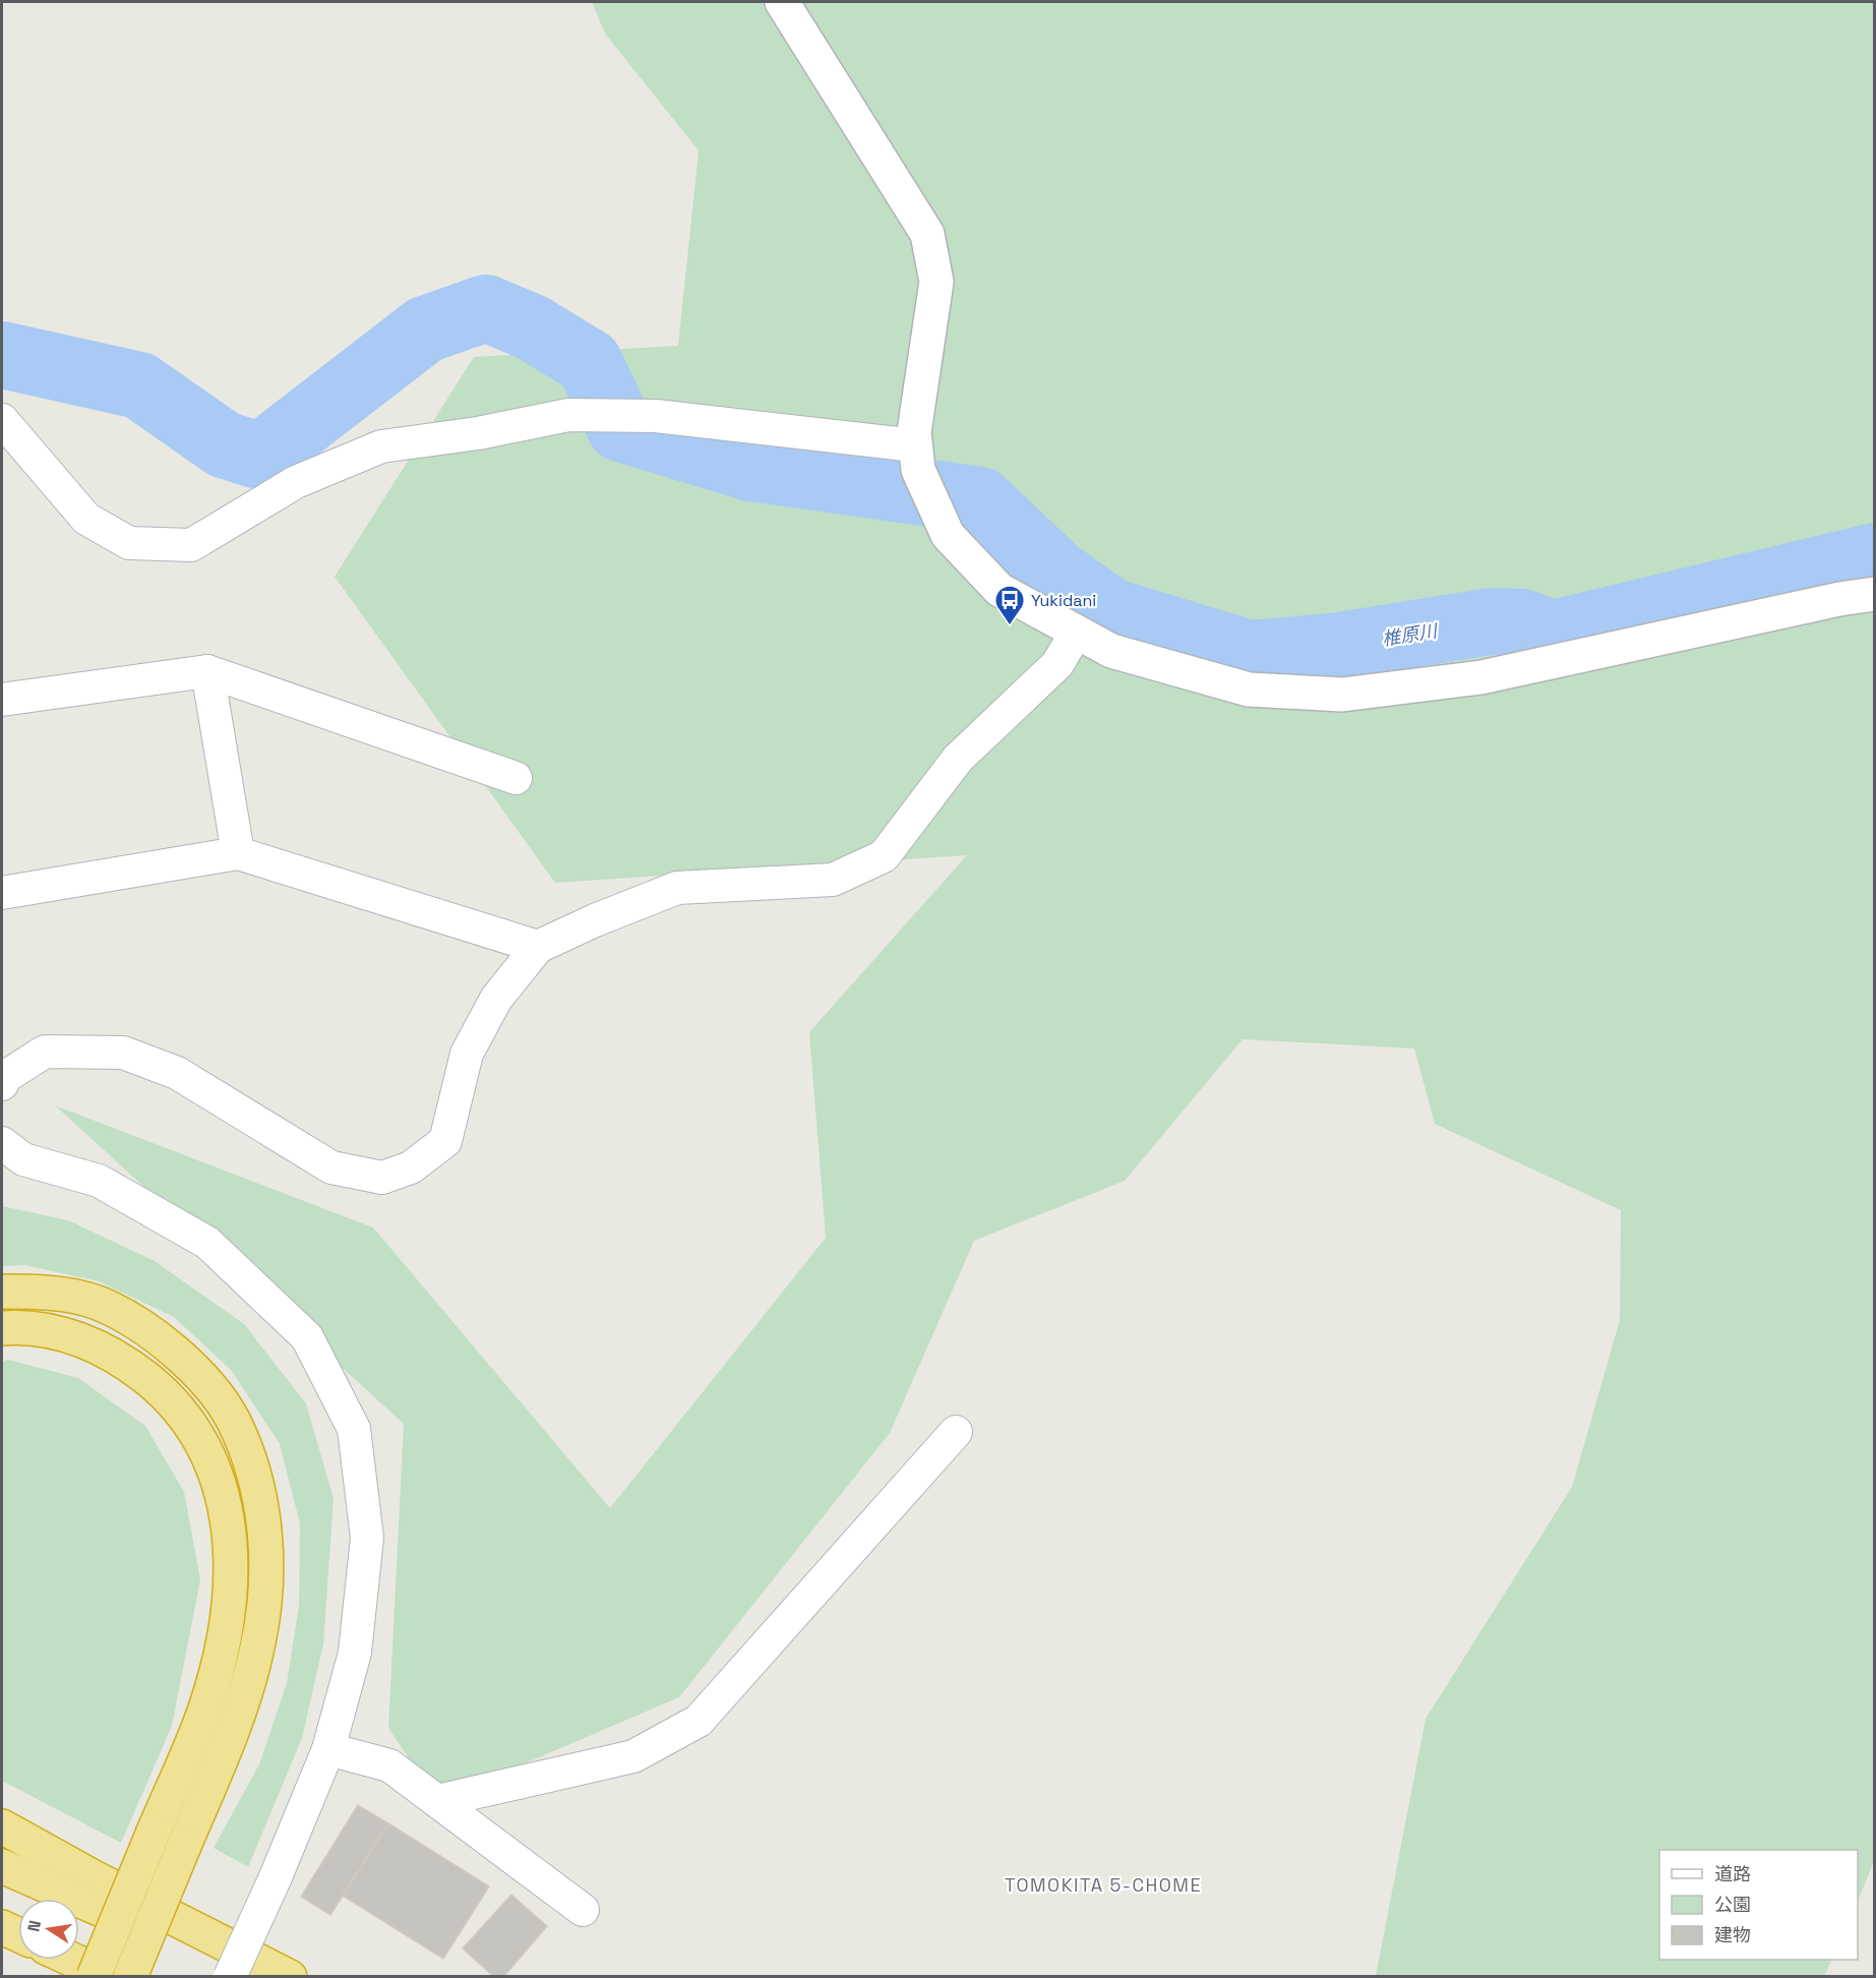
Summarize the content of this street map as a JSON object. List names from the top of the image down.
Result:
{
  "districts": ["TOMOKITA 5-CHOME"],
  "water": ["椎原川"],
  "places": {
    "bus stop": ["Yukidani"]
  },
  "legend": ["道路", "公園", "建物"],
  "north": "left"
}
